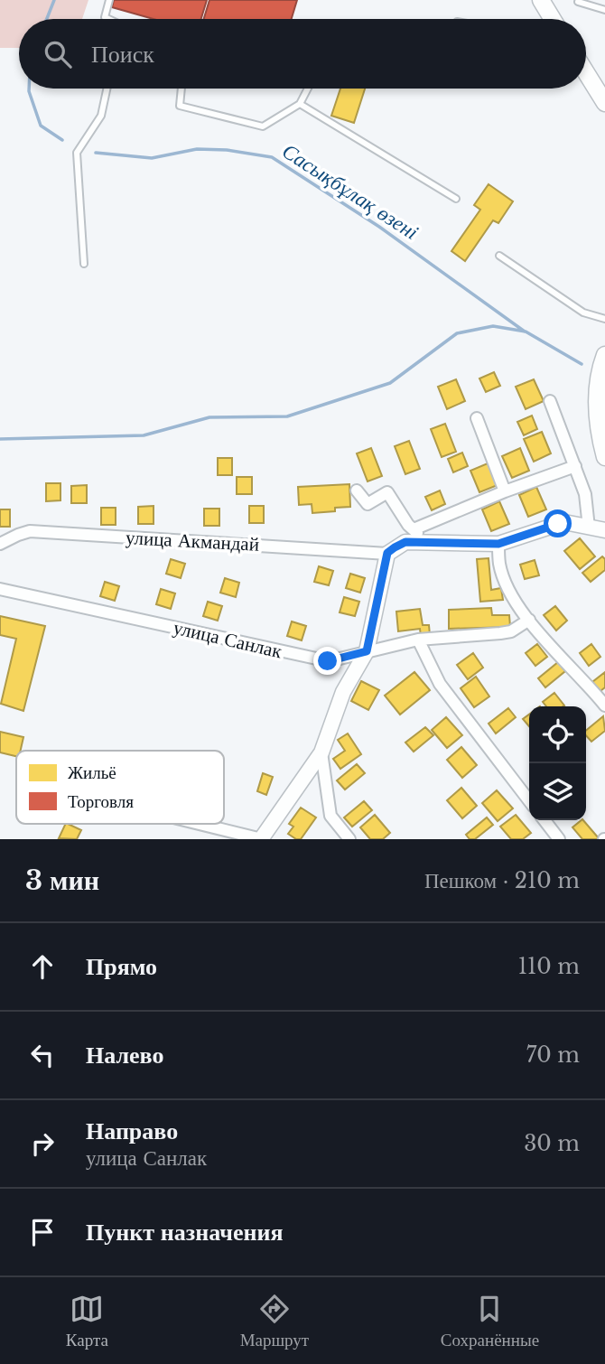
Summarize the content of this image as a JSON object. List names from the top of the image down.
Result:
{
  "streets": {
    "street": ["улица Акмандай", "улица Санлак"]
  },
  "water": ["Сасықбұлақ өзені"],
  "legend": ["Жильё", "Торговля"],
  "page": {
    "search": "Поиск",
    "heading": ["3 мин", "Пешком · 210 m"],
    "list": [
      ["Прямо", "110 m"],
      ["Налево", "70 m"],
      ["Направо", "улица Санлак", "30 m"],
      "Пункт назначения"
    ],
    "nav": ["Карта", "Маршрут", "Сохранённые"]
  }
}
